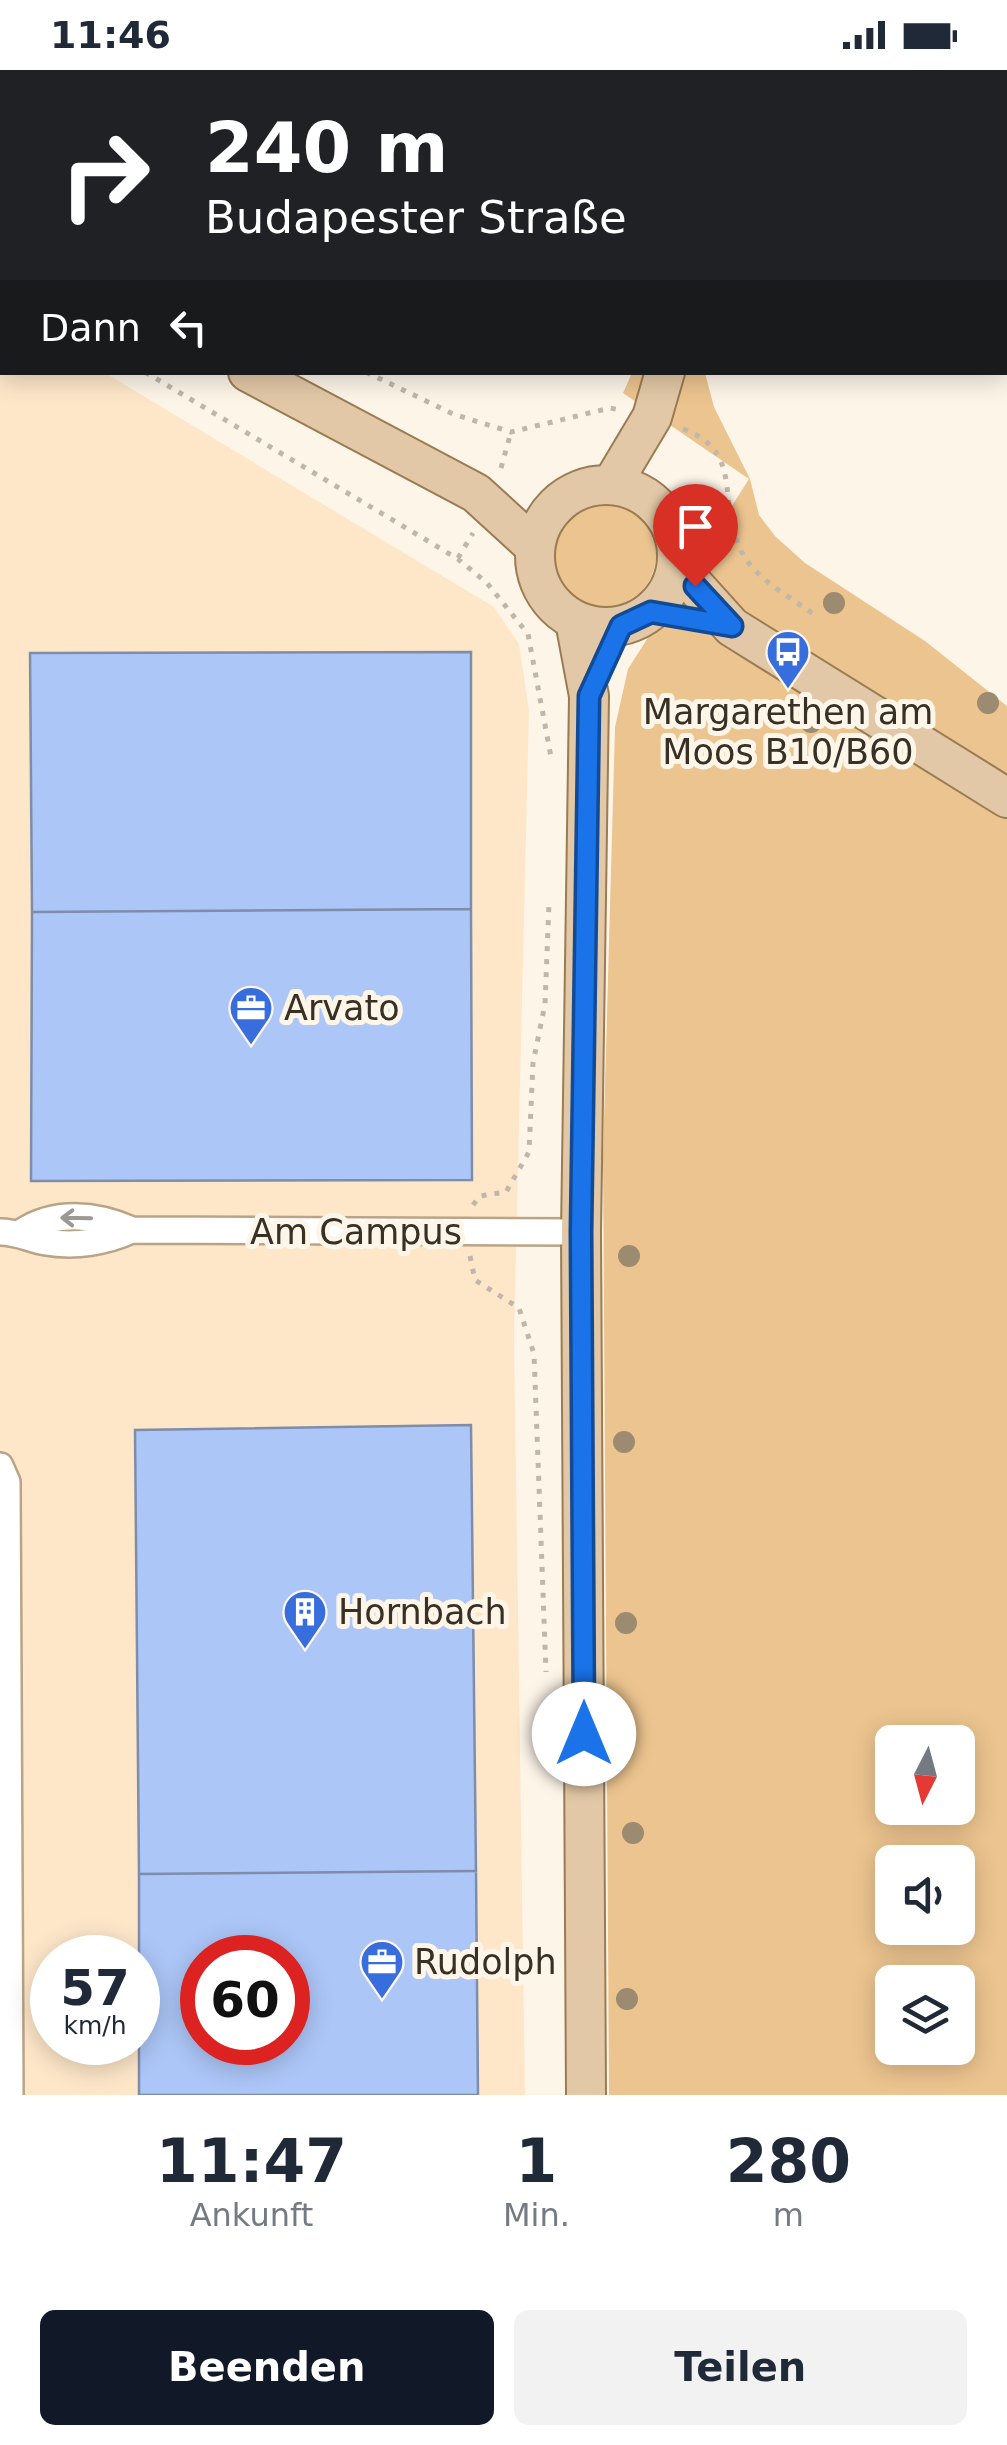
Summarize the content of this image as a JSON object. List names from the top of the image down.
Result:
{
  "streets": {
    "street": ["Am Campus"]
  },
  "places": {
    "bus stop": ["Margarethen am Moos B10/B60"],
    "office": ["Arvato", "Rudolph"],
    "building": ["Hornbach"]
  },
  "north": "bottom",
  "page": {
    "status": "11:46",
    "turn": ["240 m", "Budapester Straße"],
    "then": "Dann",
    "speed": "57 km/h",
    "limit": "60",
    "eta": [
      "11:47",
      "Ankunft",
      "1",
      "Min.",
      "280",
      "m"
    ],
    "buttons": ["Beenden", "Teilen"]
  }
}
